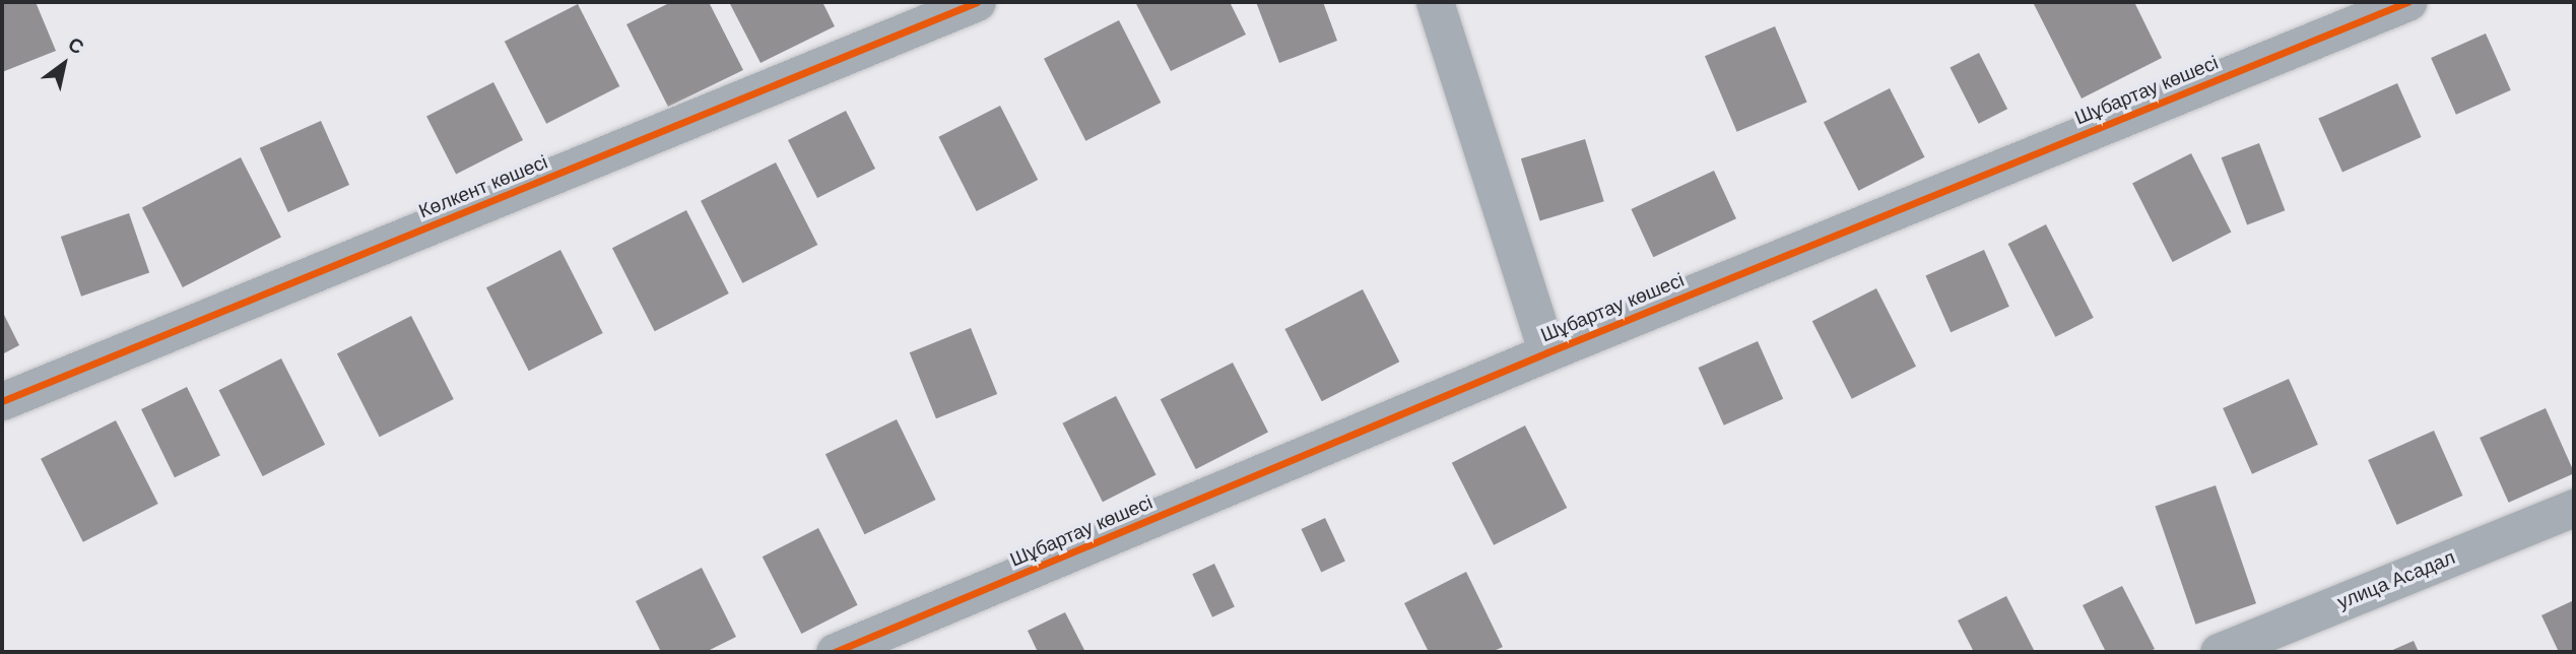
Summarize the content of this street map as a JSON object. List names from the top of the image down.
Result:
{
  "streets": {
    "street": ["Шұбартау көшесі", "Көлкент көшесі", "улица Асадал"]
  },
  "north": "top right"
}
